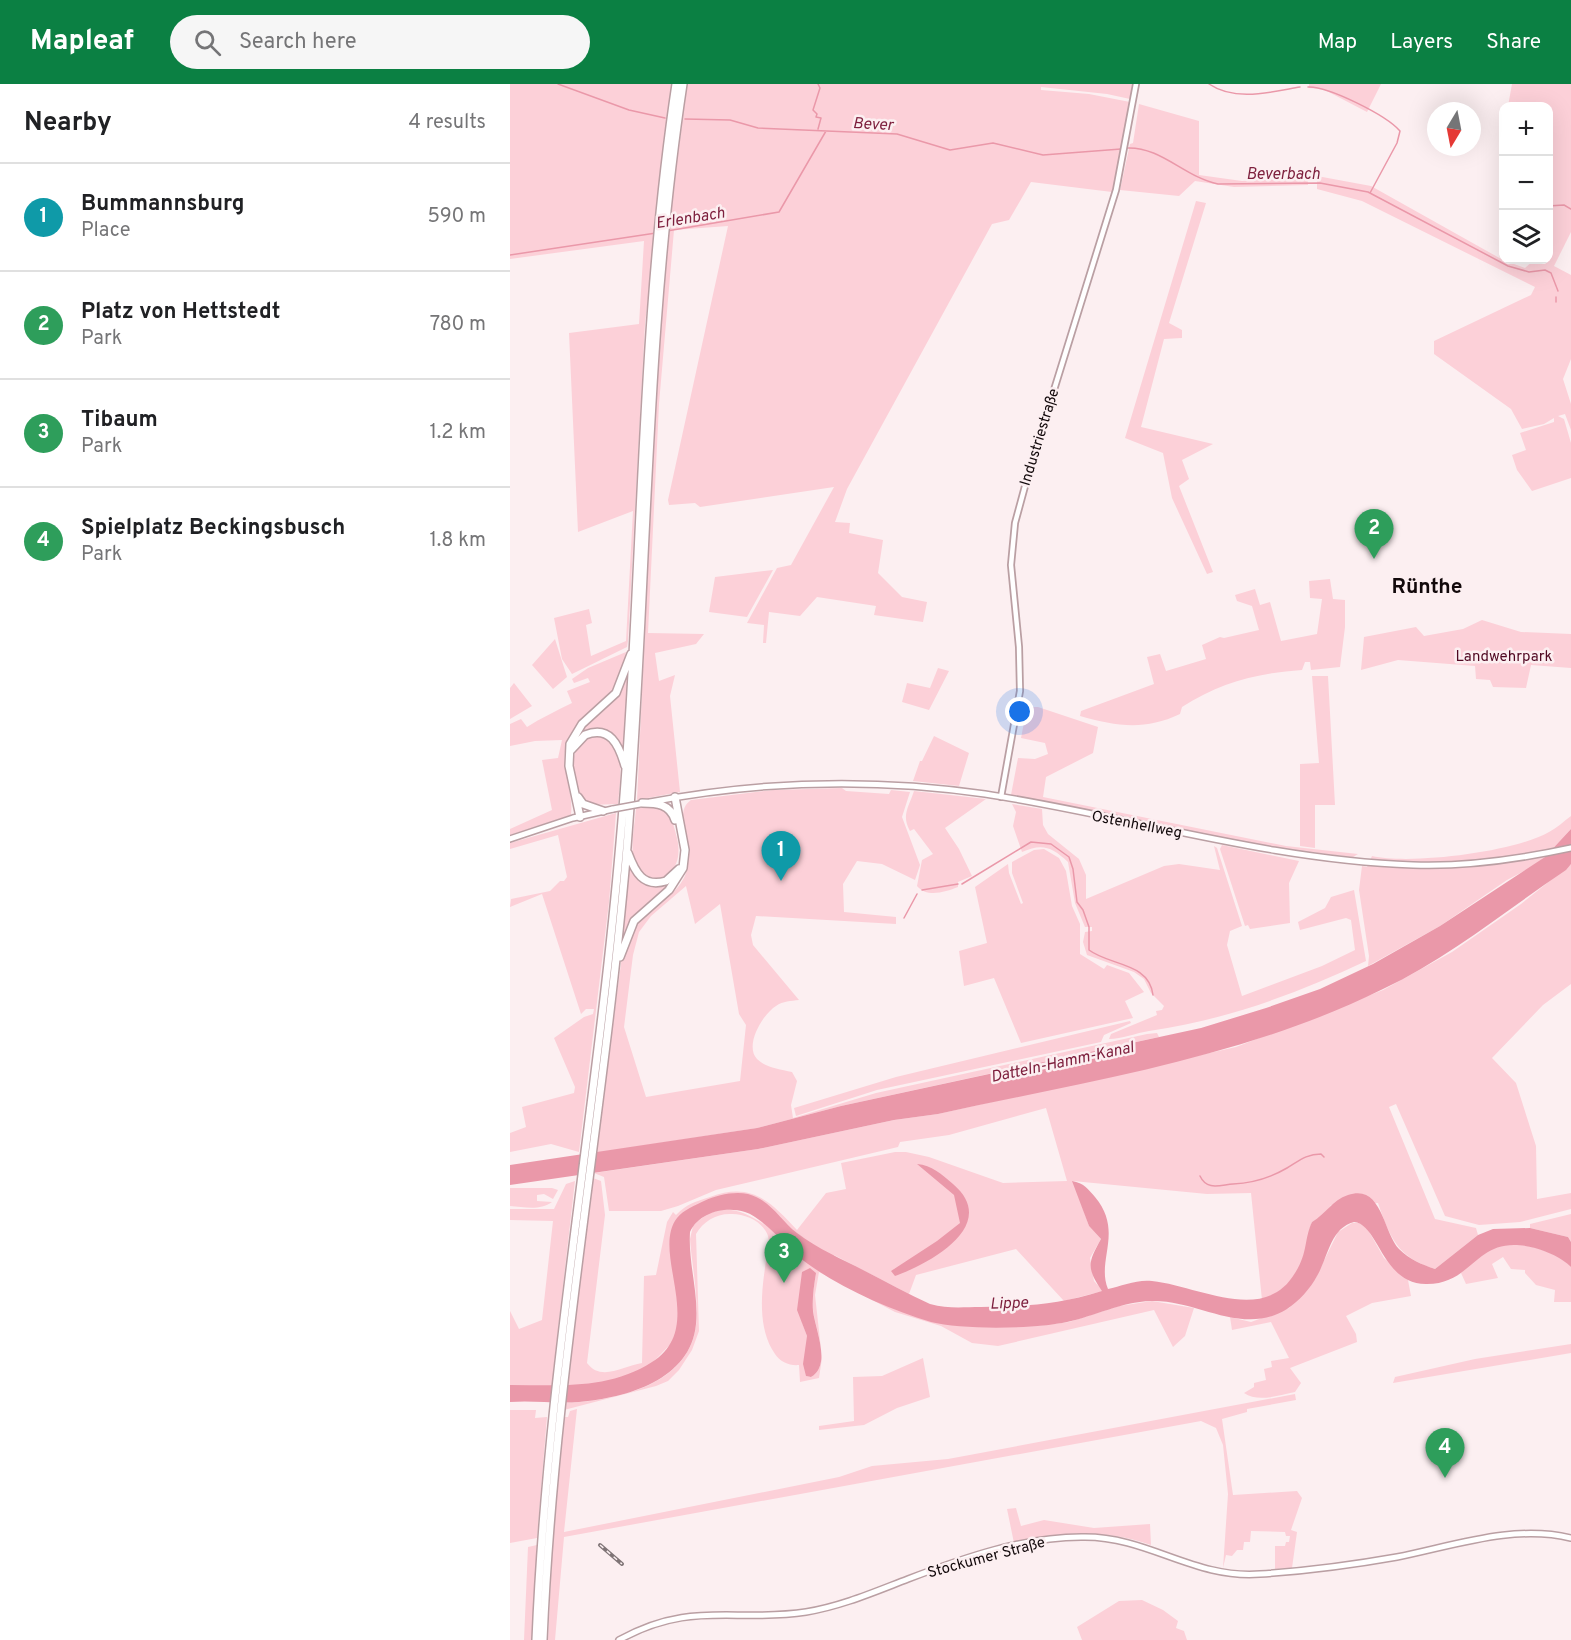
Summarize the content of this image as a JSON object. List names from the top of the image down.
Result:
{
  "streets": {
    "main road": ["Ostenhellweg", "Stockumer Straße"],
    "street": ["Industriestraße"]
  },
  "crossings": [
    ["Industriestraße", "Ostenhellweg"]
  ],
  "districts": ["Rünthe"],
  "water": [
    "Bever",
    "Beverbach",
    "Erlenbach",
    "Datteln-Hamm-Kanal",
    "Lippe"
  ],
  "parks": ["Landwehrpark"],
  "north": "bottom",
  "page": {
    "header": "Mapleaf",
    "search": "Search here",
    "nav": ["Map", "Layers", "Share"],
    "heading": ["Nearby", "4 results"],
    "map_buttons": ["+", "−"],
    "list": [
      {
        "mark": "1",
        "name": "Bummannsburg",
        "note": "Place",
        "value": "590 m"
      },
      {
        "mark": "2",
        "name": "Platz von Hettstedt",
        "note": "Park",
        "value": "780 m"
      },
      {
        "mark": "3",
        "name": "Tibaum",
        "note": "Park",
        "value": "1.2 km"
      },
      {
        "mark": "4",
        "name": "Spielplatz Beckingsbusch",
        "note": "Park",
        "value": "1.8 km"
      }
    ],
    "pins": [
      "2",
      "1",
      "3",
      "4"
    ]
  }
}
